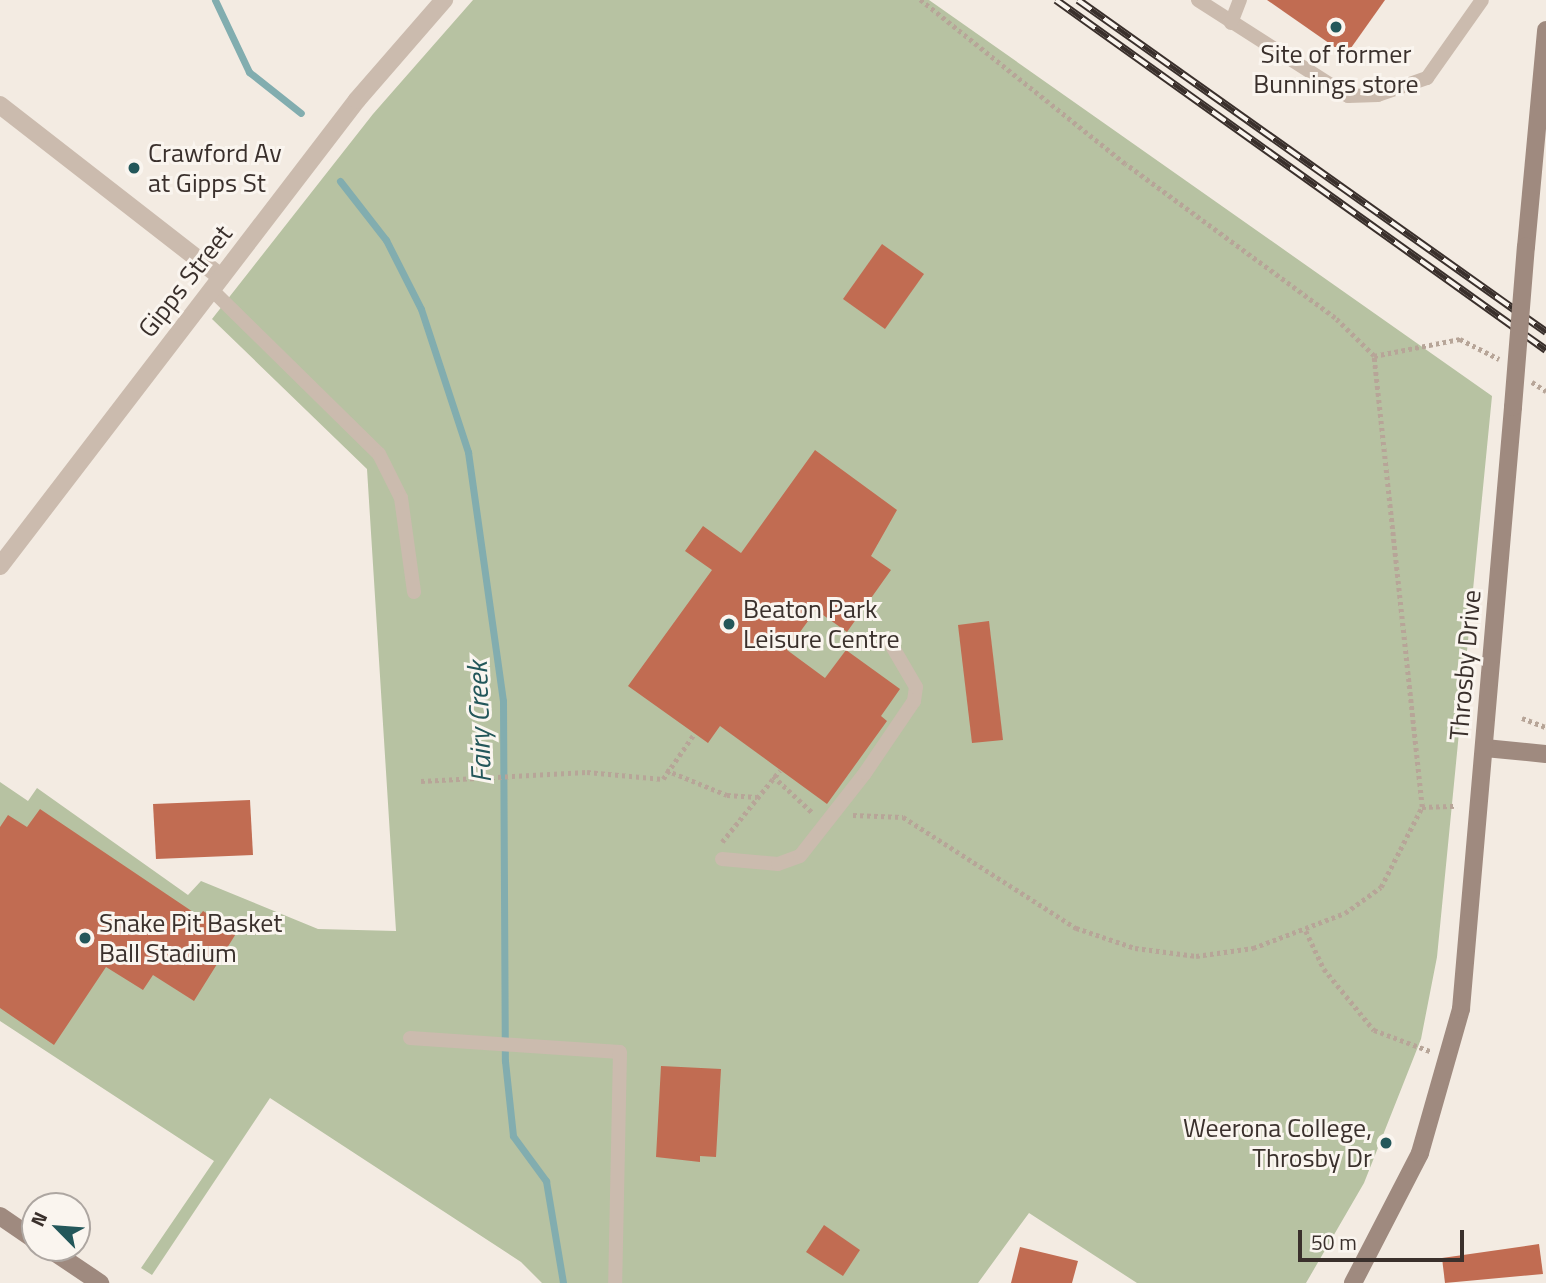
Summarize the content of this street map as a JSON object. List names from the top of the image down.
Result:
{
  "streets": {
    "main road": ["Throsby Drive"],
    "street": ["Gipps Street"]
  },
  "water": ["Fairy Creek"],
  "places": [
    "Site of former Bunnings store",
    "Crawford Av at Gipps St",
    "Beaton Park Leisure Centre",
    "Snake Pit Basket Ball Stadium",
    "Weerona College, Throsby Dr"
  ],
  "scale_bar": "50 m",
  "north": "top left"
}
